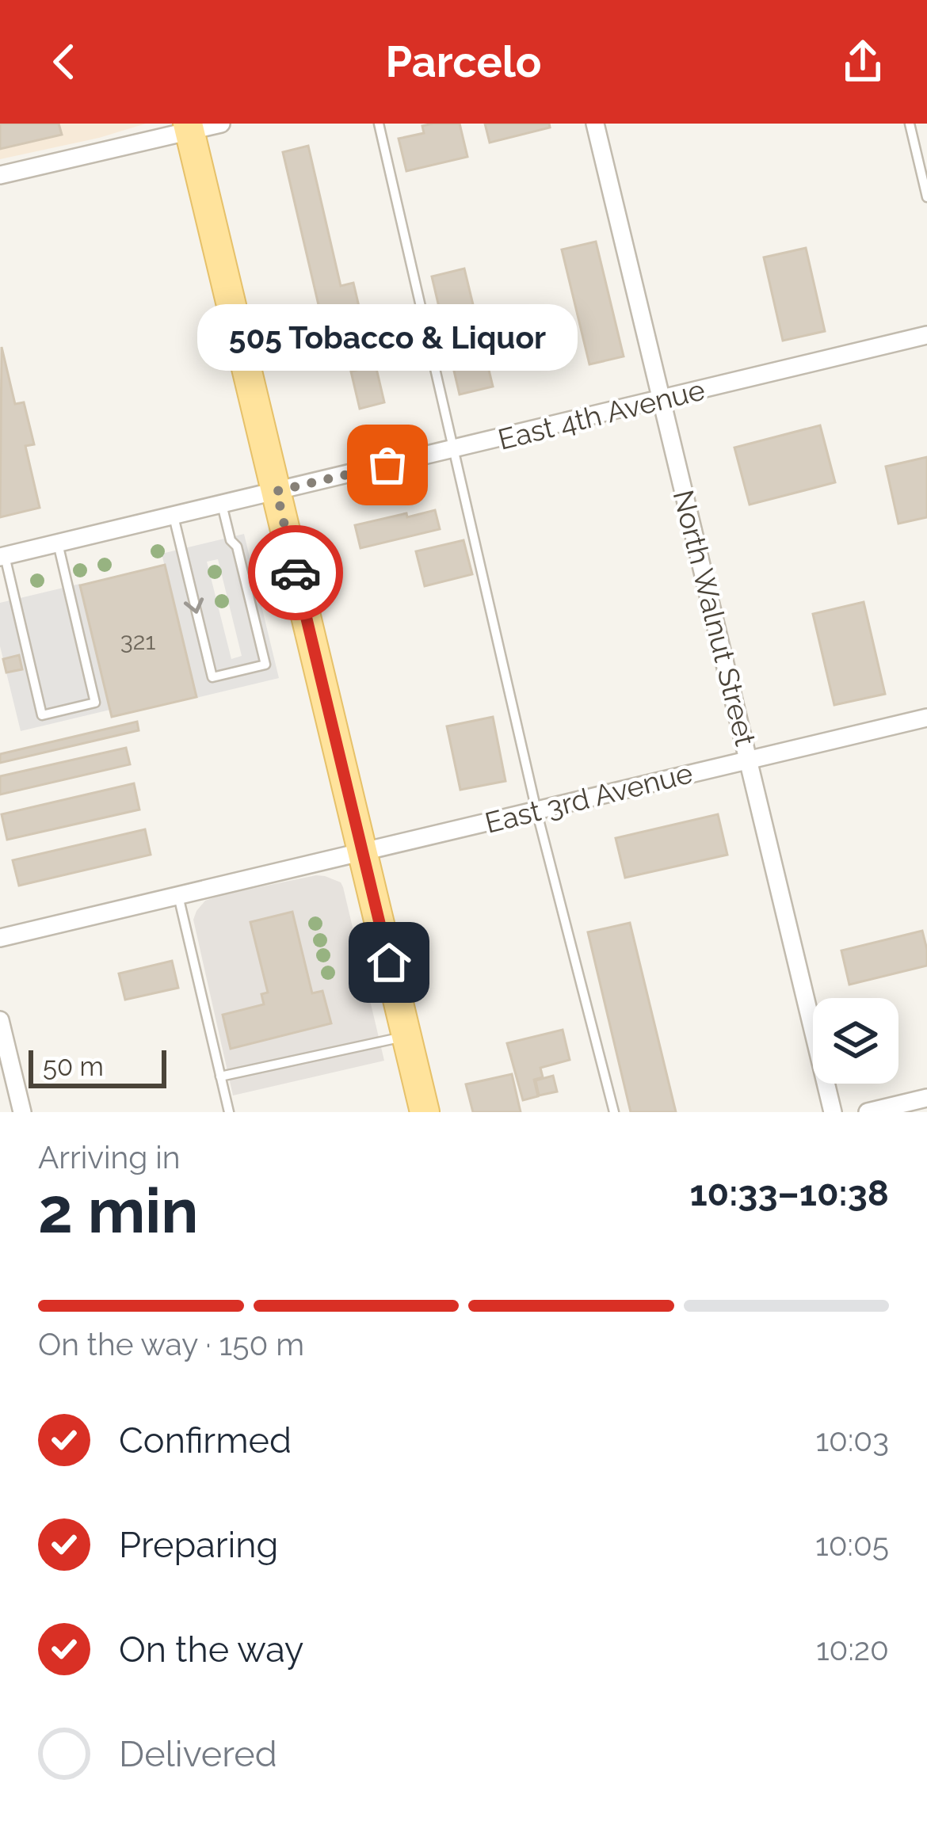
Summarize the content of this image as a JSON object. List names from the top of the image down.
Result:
{
  "streets": {
    "street": ["East 4th Avenue", "North Walnut Street", "East 3rd Avenue"]
  },
  "crossings": [
    ["East 4th Avenue", "North Walnut Street"],
    ["North Walnut Street", "East 3rd Avenue"]
  ],
  "places": ["505 Tobacco & Liquor"],
  "house_numbers": ["321"],
  "scale_bar": "50 m",
  "page": {
    "header": "Parcelo",
    "bubble": "505 Tobacco & Liquor",
    "scale": "50 m",
    "heading": ["2 min", "Arriving in", "10:33–10:38"],
    "bar": "On the way · 150 m",
    "list": [
      ["Confirmed", "10:03"],
      ["Preparing", "10:05"],
      ["On the way", "10:20"],
      "Delivered"
    ]
  }
}
